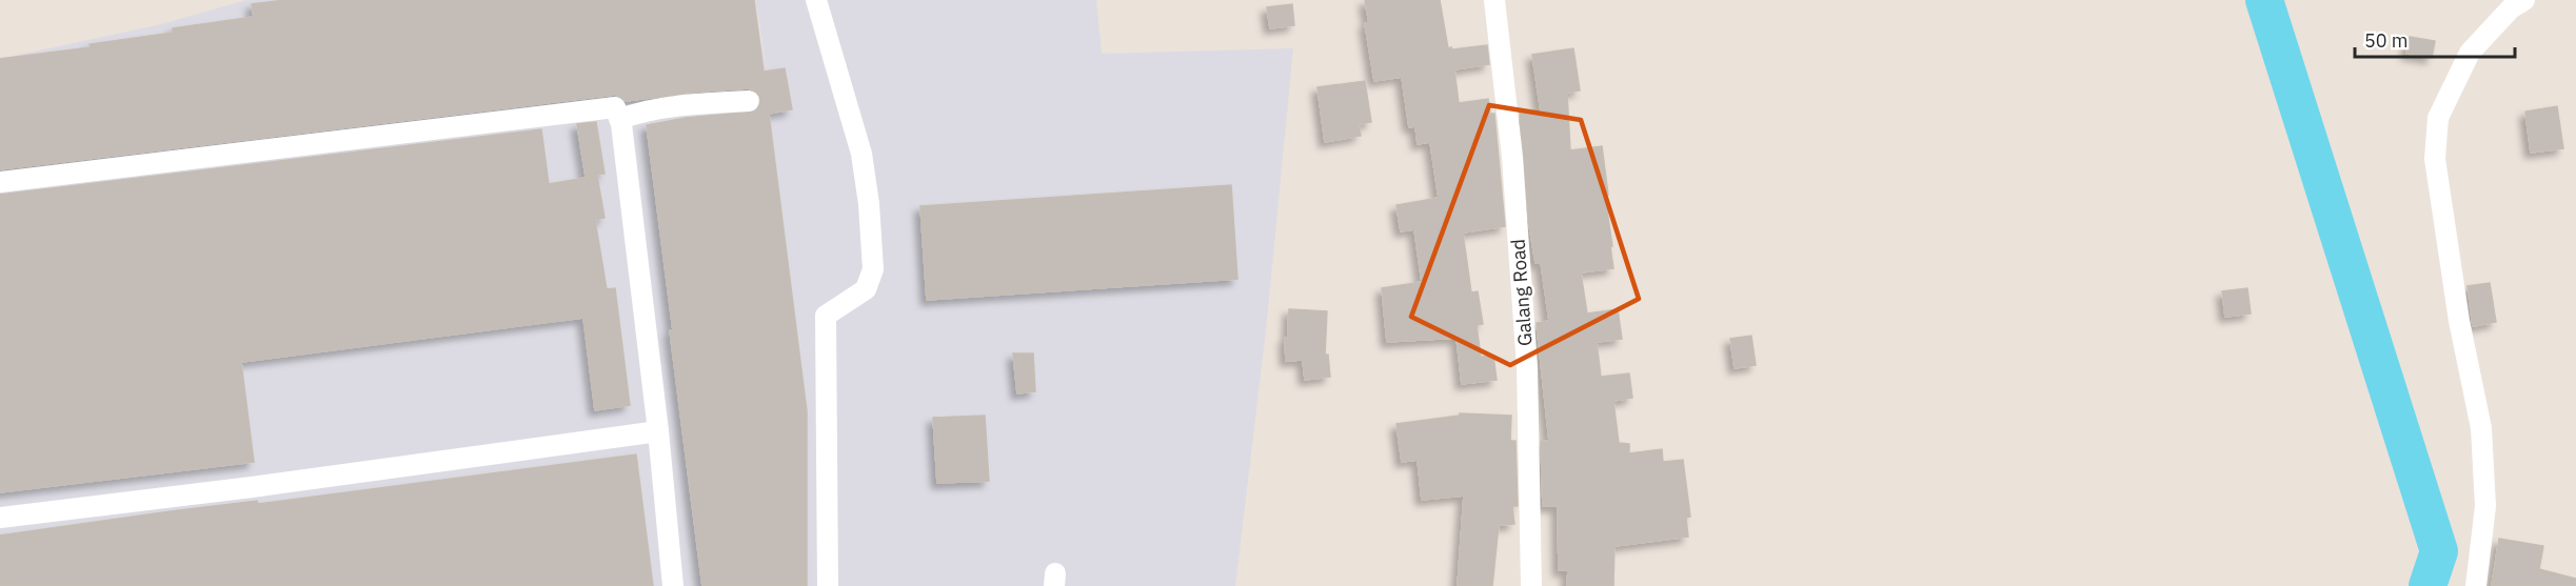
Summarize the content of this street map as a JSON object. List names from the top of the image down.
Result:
{
  "streets": {
    "street": ["Galang Road"]
  },
  "scale_bar": "50 m"
}
